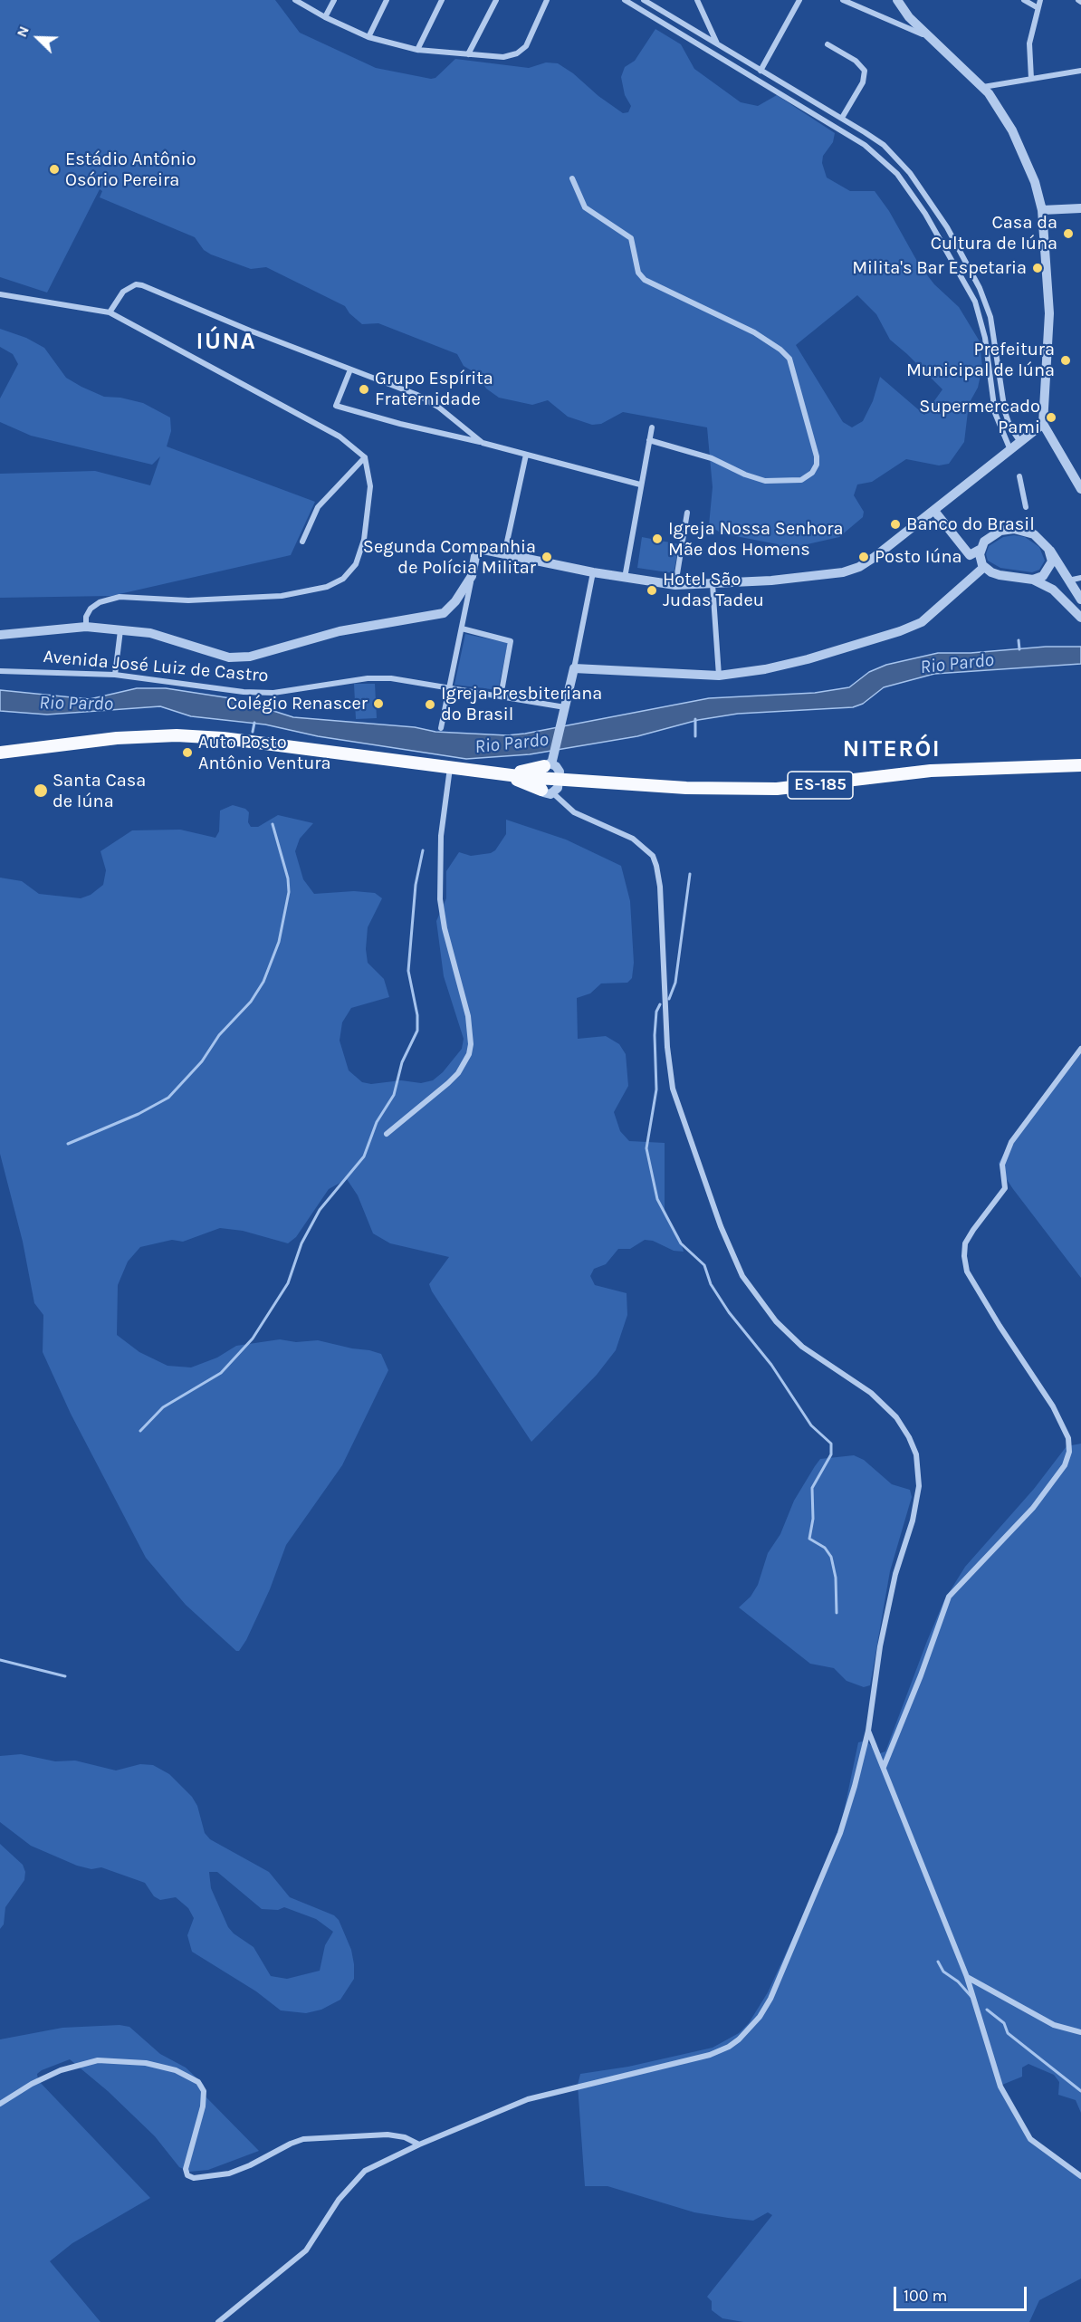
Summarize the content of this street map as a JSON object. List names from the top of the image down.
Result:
{
  "streets": {
    "main road": ["ES-185"],
    "street": ["Avenida José Luiz de Castro"]
  },
  "districts": ["IÚNA", "NITERÓI"],
  "water": ["Rio Pardo"],
  "places": [
    "Estádio Antônio Osório Pereira",
    "Casa da Cultura de Iúna",
    "Milita's Bar Espetaria",
    "Prefeitura Municipal de Iúna",
    "Grupo Espírita Fraternidade",
    "Supermercado Pami",
    "Banco do Brasil",
    "Igreja Nossa Senhora Mãe dos Homens",
    "Segunda Companhia de Polícia Militar",
    "Posto Iúna",
    "Hotel São Judas Tadeu",
    "Colégio Renascer",
    "Igreja Presbiteriana do Brasil",
    "Auto Posto Antônio Ventura",
    "Santa Casa de Iúna"
  ],
  "scale_bar": "100 m",
  "north": "top left"
}
